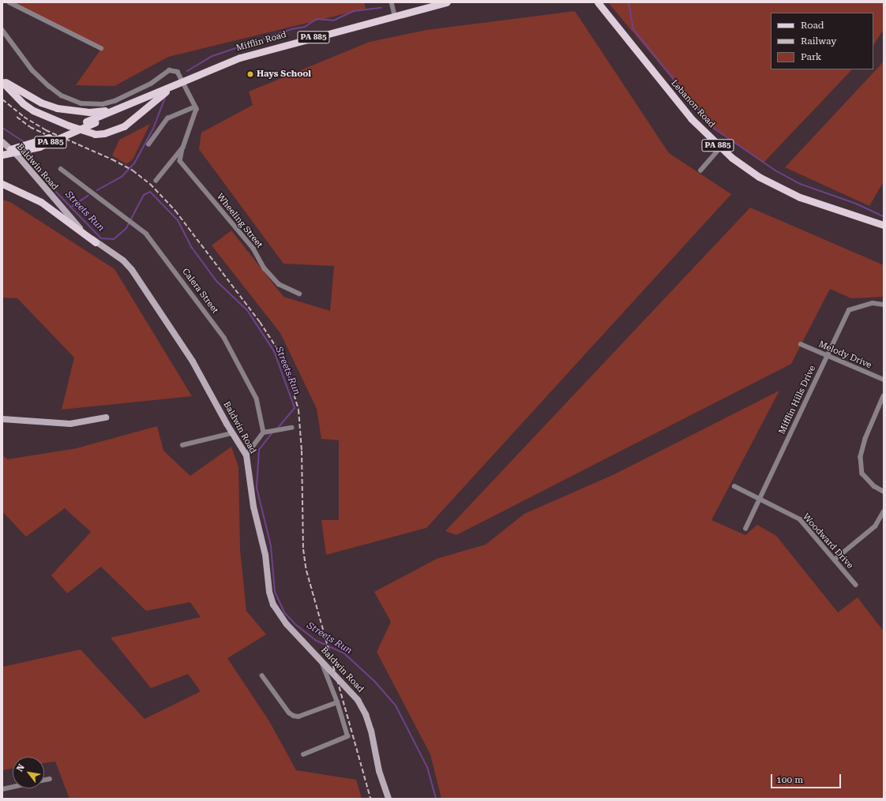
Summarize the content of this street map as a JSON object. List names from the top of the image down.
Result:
{
  "streets": {
    "main road": [
      "PA 885",
      "Mifflin Road",
      "Lebanon Road",
      "Baldwin Road"
    ],
    "street": [
      "Wheeling Street",
      "Calera Street",
      "Melody Drive",
      "Mifflin Hills Drive",
      "Woodward Drive"
    ]
  },
  "crossings": [
    ["Melody Drive", "Mifflin Hills Drive"],
    ["Mifflin Hills Drive", "Woodward Drive"]
  ],
  "water": ["Streets Run"],
  "places": ["Hays School"],
  "legend": ["Road", "Railway", "Park"],
  "scale_bar": "100 m",
  "north": "top left"
}
